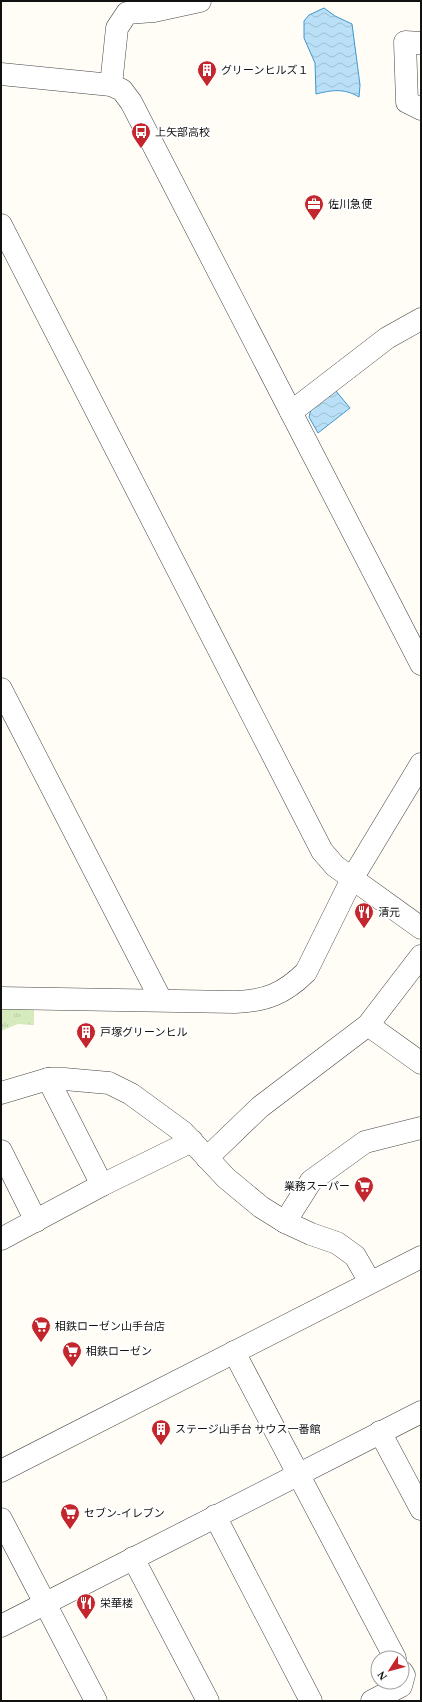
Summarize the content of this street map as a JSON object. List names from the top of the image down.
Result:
{
  "places": {
    "building": ["グリーンヒルズ１", "戸塚グリーンヒル", "ステージ山手台 サウス一番館"],
    "bus stop": ["上矢部高校"],
    "office": ["佐川急便"],
    "restaurant": ["清元", "栄華楼"],
    "supermarket": [
      "業務スーパー",
      "相鉄ローゼン山手台店",
      "相鉄ローゼン",
      "セブン-イレブン"
    ]
  },
  "north": "bottom left"
}
